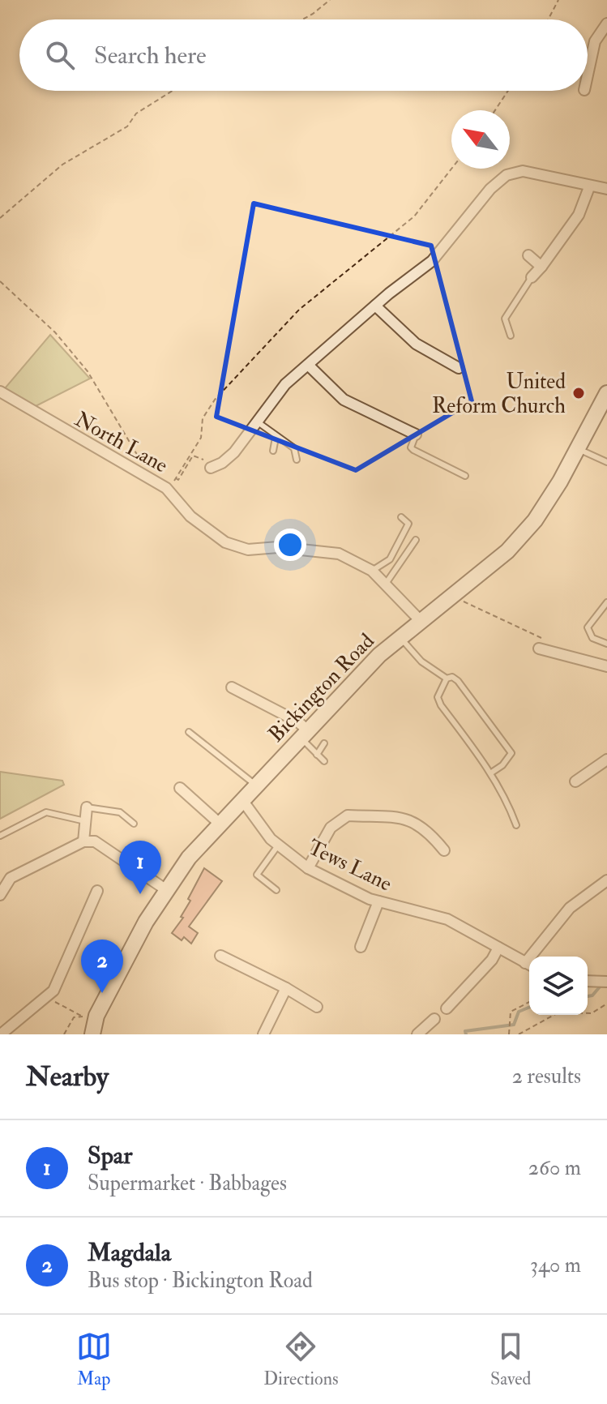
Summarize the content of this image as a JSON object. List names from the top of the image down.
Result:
{
  "streets": {
    "main road": ["Bickington Road"],
    "street": ["North Lane", "Tews Lane"]
  },
  "crossings": [
    ["North Lane", "Bickington Road"],
    ["Bickington Road", "Tews Lane"]
  ],
  "places": ["United Reform Church"],
  "north": "top left",
  "page": {
    "search": "Search here",
    "pins": ["1", "2"],
    "heading": ["Nearby", "2 results"],
    "list": [
      {
        "mark": "1",
        "name": "Spar",
        "note": "Supermarket · Babbages",
        "value": "260 m"
      },
      {
        "mark": "2",
        "name": "Magdala",
        "note": "Bus stop · Bickington Road",
        "value": "340 m"
      }
    ],
    "nav": ["Map", "Directions", "Saved"]
  }
}
